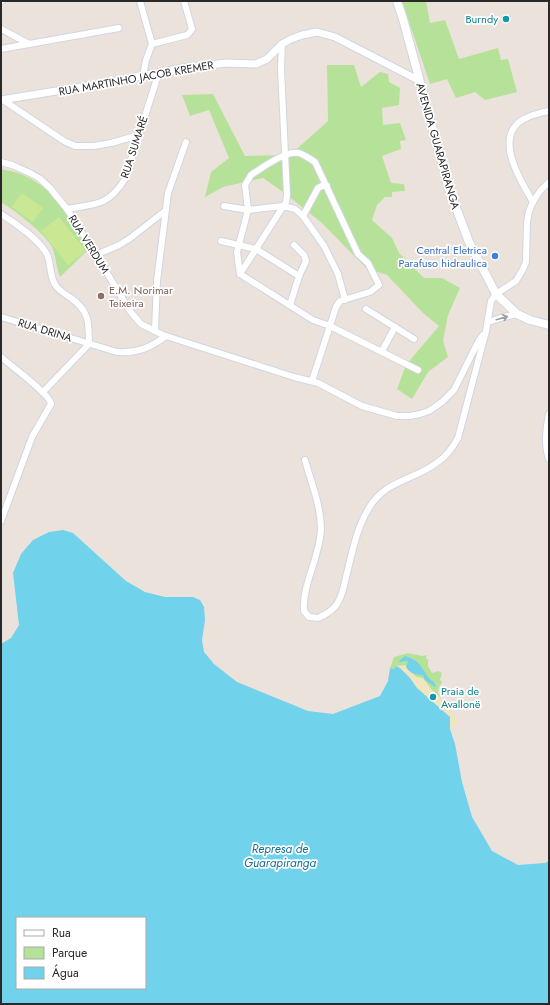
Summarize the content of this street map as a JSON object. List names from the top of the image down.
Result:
{
  "streets": {
    "main road": ["AVENIDA GUARAPIRANGA"],
    "street": [
      "RUA MARTINHO JACOB KREMER",
      "RUA SUMARÉ",
      "RUA VERDUM",
      "RUA DRINA"
    ]
  },
  "crossings": [
    ["RUA MARTINHO JACOB KREMER", "AVENIDA GUARAPIRANGA"],
    ["RUA MARTINHO JACOB KREMER", "RUA SUMARÉ"],
    ["RUA SUMARÉ", "RUA VERDUM"],
    ["RUA VERDUM", "RUA DRINA"]
  ],
  "water": ["Represa de Guarapiranga"],
  "places": [
    "Burndy",
    "Central Eletrica Parafuso hidraulica",
    "E.M. Norimar Teixeira",
    "Praia de Avallonë"
  ],
  "legend": ["Rua", "Parque", "Água"]
}
